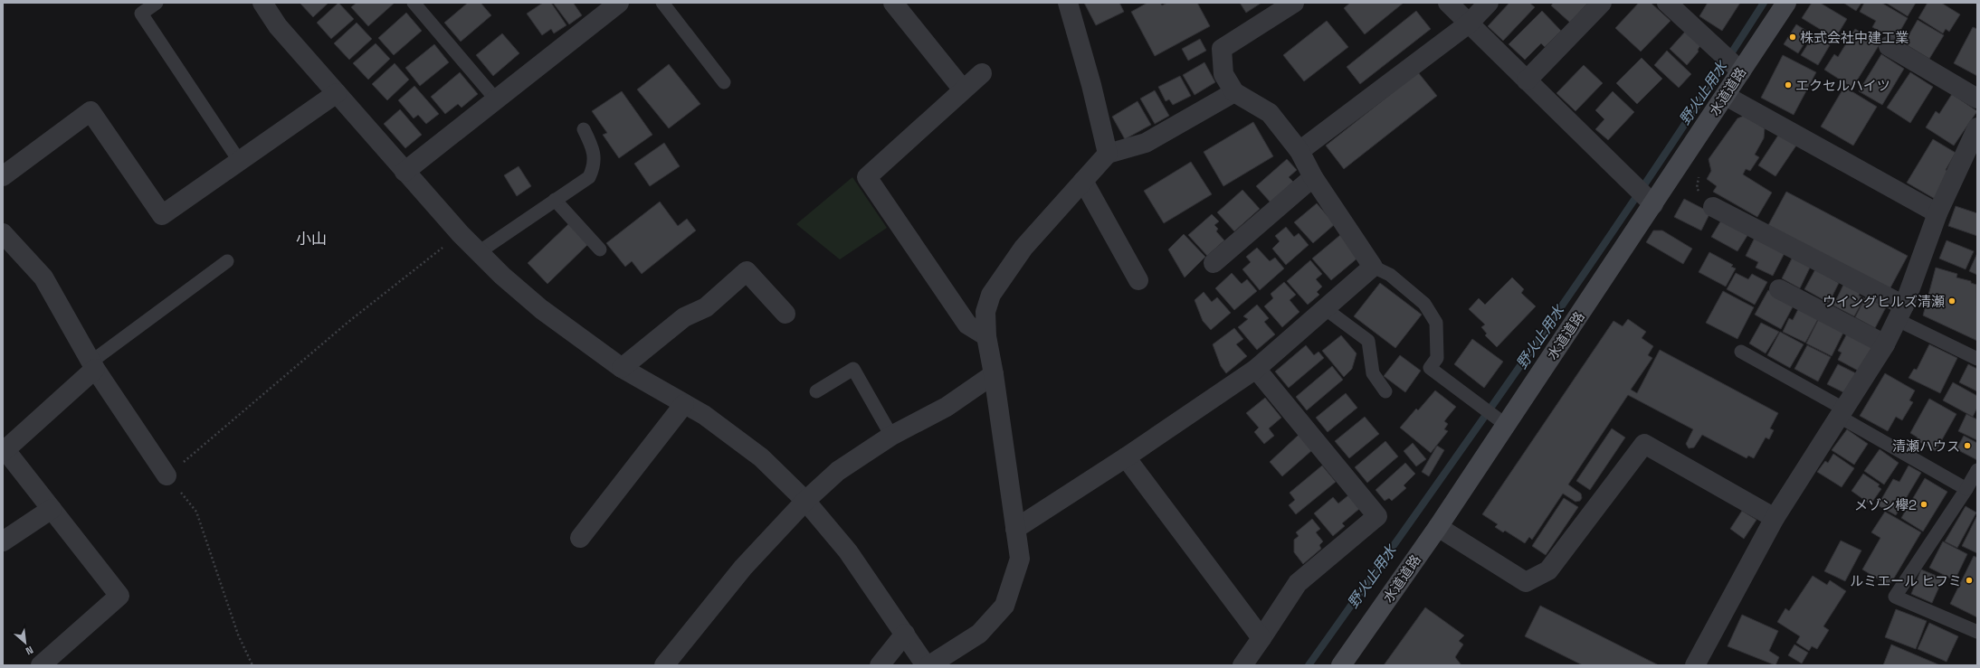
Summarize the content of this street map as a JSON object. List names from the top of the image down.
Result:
{
  "streets": {
    "street": ["水道道路"]
  },
  "districts": ["小山"],
  "water": ["野火止用水"],
  "places": [
    "株式会社中建工業",
    "エクセルハイツ",
    "ウイングヒルズ清瀬",
    "清瀬ハウス",
    "メゾン欅2",
    "ルミエール ヒフミ"
  ],
  "north": "bottom right"
}
